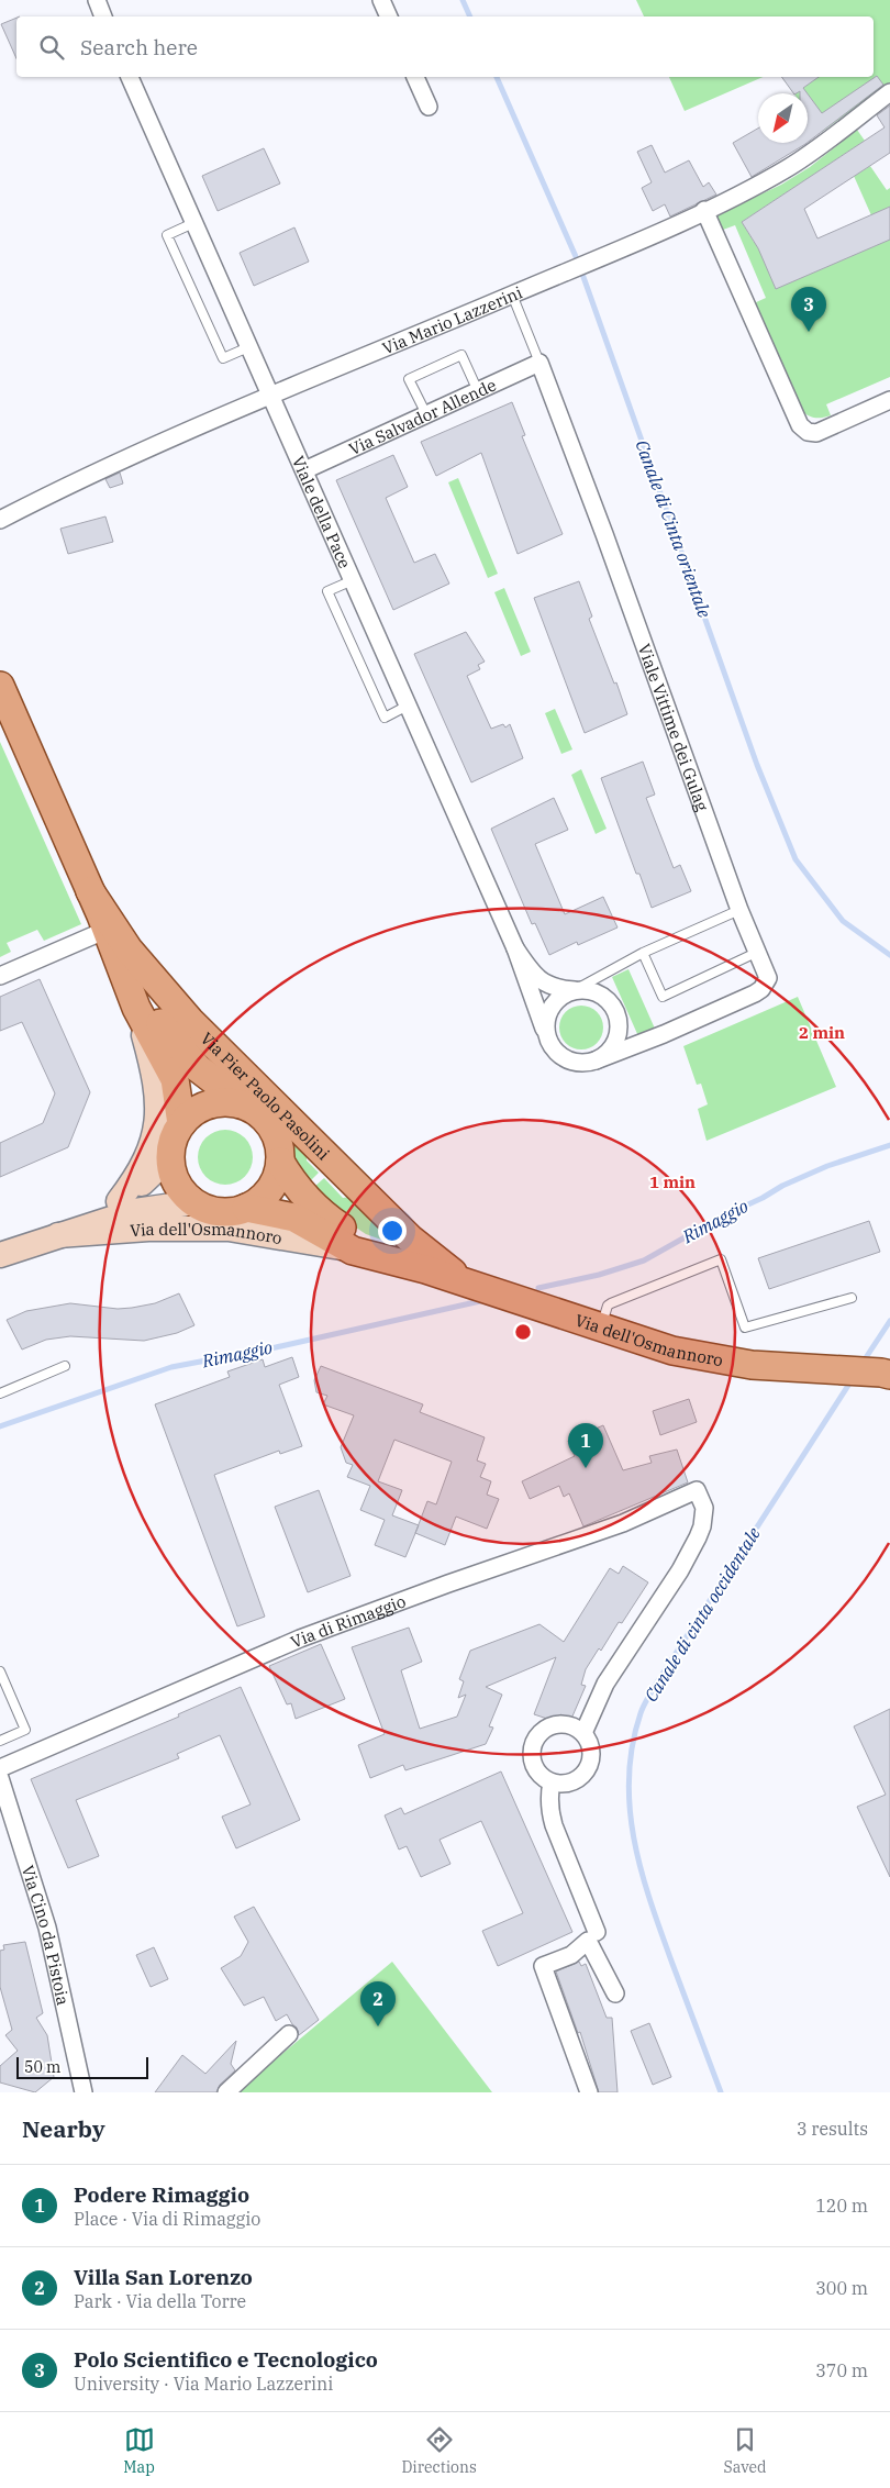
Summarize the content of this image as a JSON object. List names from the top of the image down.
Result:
{
  "streets": {
    "main road": ["Via Pier Paolo Pasolini", "Via dell'Osmannoro"],
    "street": [
      "Via Mario Lazzerini",
      "Via Salvador Allende",
      "Viale della Pace",
      "Viale Vittime dei Gulag",
      "Via di Rimaggio",
      "Via Cino da Pistoia"
    ]
  },
  "crossings": [
    ["Via Mario Lazzerini", "Viale della Pace"],
    ["Via Mario Lazzerini", "Viale Vittime dei Gulag"],
    ["Via Salvador Allende", "Viale della Pace"],
    ["Via Salvador Allende", "Viale Vittime dei Gulag"],
    ["Viale della Pace", "Viale Vittime dei Gulag"],
    ["Via Pier Paolo Pasolini", "Via dell'Osmannoro"],
    ["Via di Rimaggio", "Via Cino da Pistoia"]
  ],
  "water": ["Canale di Cinta orientale", "Rimaggio", "Canale di cinta occidentale"],
  "scale_bar": "50 m",
  "north": "bottom left",
  "page": {
    "search": "Search here",
    "pins": ["3", "1", "2"],
    "scale": "50 m",
    "heading": ["Nearby", "3 results"],
    "list": [
      {
        "mark": "1",
        "name": "Podere Rimaggio",
        "note": "Place · Via di Rimaggio",
        "value": "120 m"
      },
      {
        "mark": "2",
        "name": "Villa San Lorenzo",
        "note": "Park · Via della Torre",
        "value": "300 m"
      },
      {
        "mark": "3",
        "name": "Polo Scientifico e Tecnologico",
        "note": "University · Via Mario Lazzerini",
        "value": "370 m"
      }
    ],
    "nav": ["Map", "Directions", "Saved"]
  },
  "rings": ["2 min", "1 min"]
}
